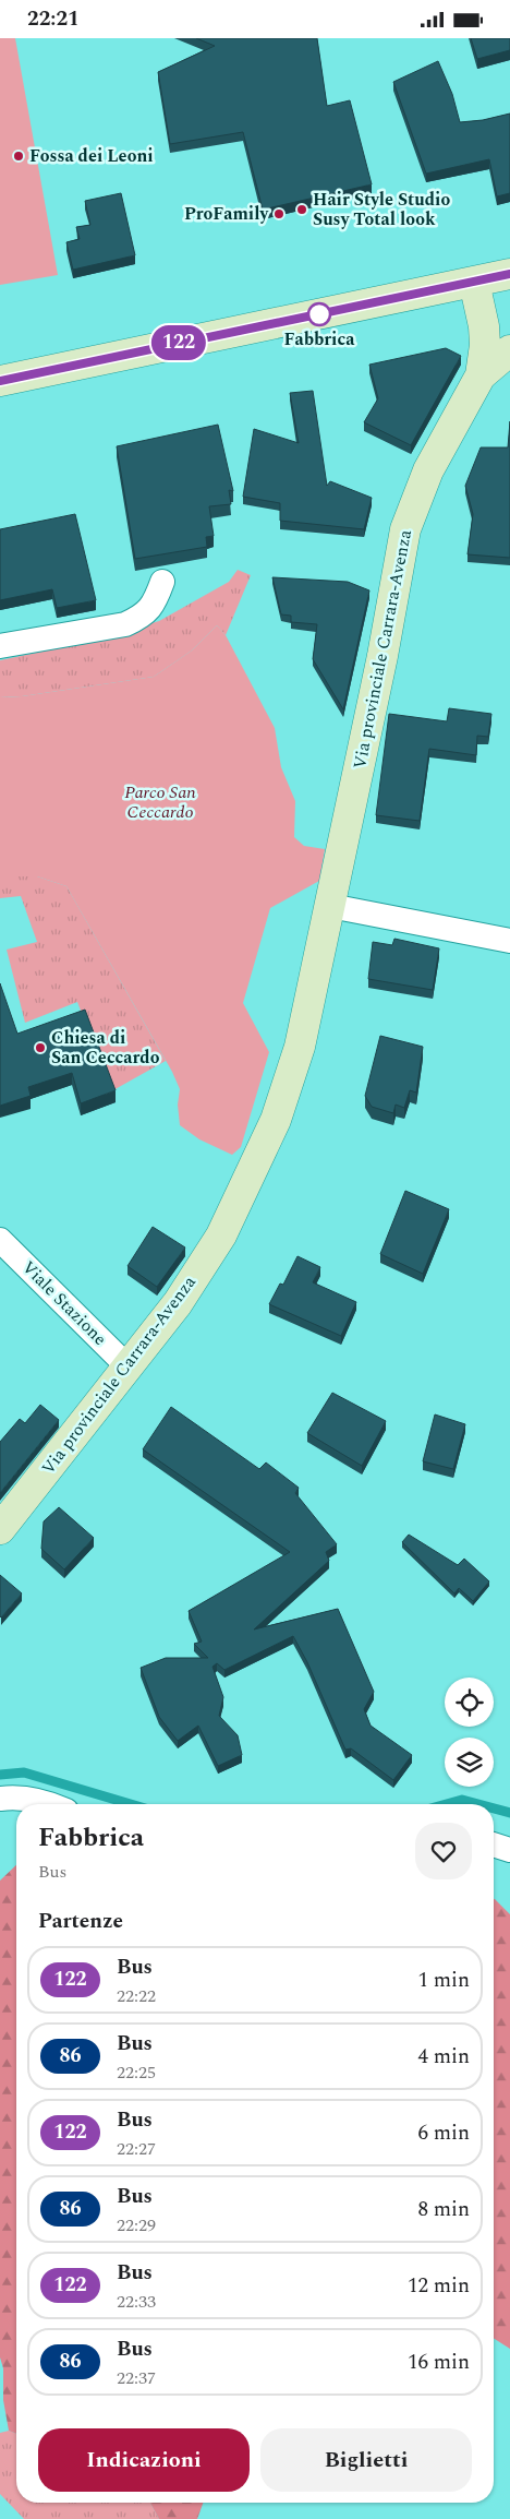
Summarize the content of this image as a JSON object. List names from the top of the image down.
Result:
{
  "streets": {
    "main road": ["Via provinciale Carrara-Avenza"],
    "street": ["Viale Stazione"]
  },
  "crossings": [
    ["Via provinciale Carrara-Avenza", "Viale Stazione"]
  ],
  "parks": ["Parco San Ceccardo"],
  "places": [
    "Fossa dei Leoni",
    "Hair Style Studio Susy Total look",
    "ProFamily",
    "Fabbrica",
    "Chiesa di San Ceccardo"
  ],
  "lines": ["bus line 122"],
  "page": {
    "status": "22:21",
    "on_map": "122",
    "heading": [
      ["Fabbrica", "Bus"],
      "Partenze"
    ],
    "list": [
      {
        "mark": "122",
        "name": "Bus",
        "note": "22:22",
        "value": "1 min"
      },
      {
        "mark": "86",
        "name": "Bus",
        "note": "22:25",
        "value": "4 min"
      },
      {
        "mark": "122",
        "name": "Bus",
        "note": "22:27",
        "value": "6 min"
      },
      {
        "mark": "86",
        "name": "Bus",
        "note": "22:29",
        "value": "8 min"
      },
      {
        "mark": "122",
        "name": "Bus",
        "note": "22:33",
        "value": "12 min"
      },
      {
        "mark": "86",
        "name": "Bus",
        "note": "22:37",
        "value": "16 min"
      }
    ],
    "buttons": ["Indicazioni", "Biglietti"]
  }
}
